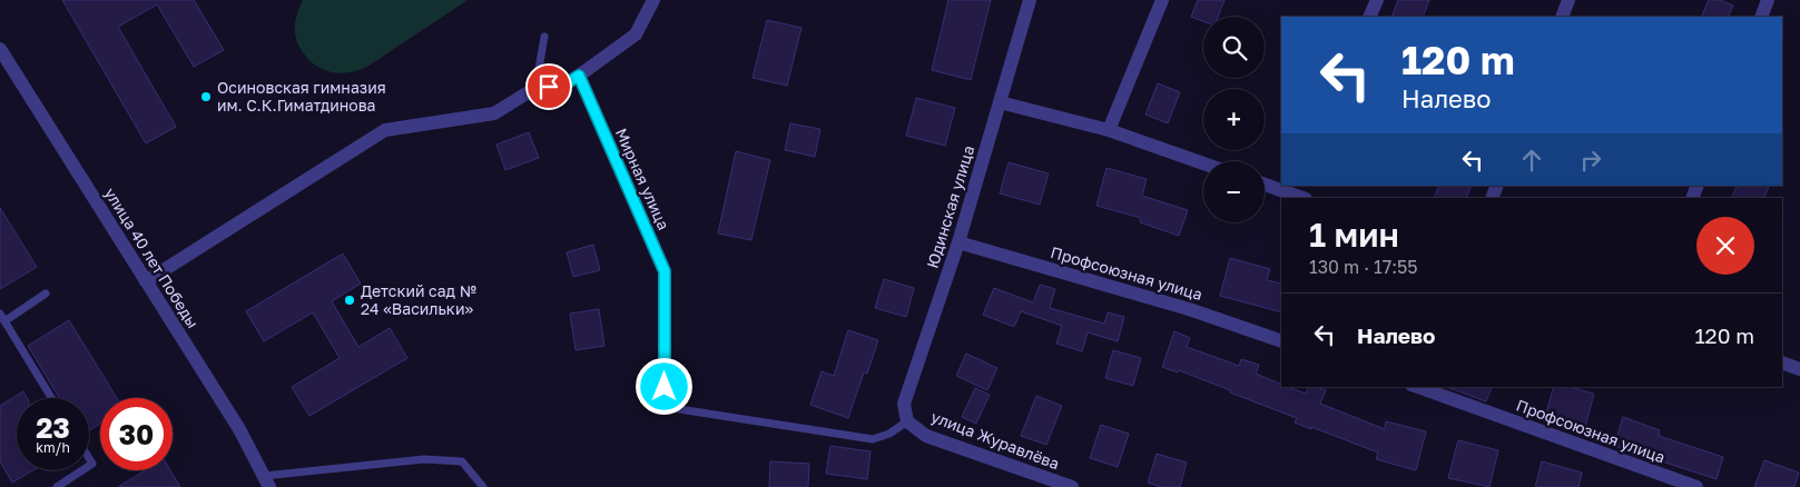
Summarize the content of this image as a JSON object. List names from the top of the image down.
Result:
{
  "streets": {
    "street": [
      "Мирная улица",
      "Юдинская улица",
      "улица 40 лет Победы",
      "Профсоюзная улица",
      "улица Журавлёва"
    ]
  },
  "crossings": [
    ["Юдинская улица", "Профсоюзная улица"],
    ["Юдинская улица", "улица Журавлёва"]
  ],
  "places": ["Осиновская гимназия им. С.К.Гиматдинова", "Детский сад № 24 «Васильки»"],
  "page": {
    "map_buttons": ["+", "−"],
    "turn": ["120 m", "Налево"],
    "heading": ["1 мин", "130 m · 17:55"],
    "list": [
      {
        "name": "Налево",
        "value": "120 m"
      }
    ],
    "speed": "23 km/h",
    "limit": "30"
  }
}
